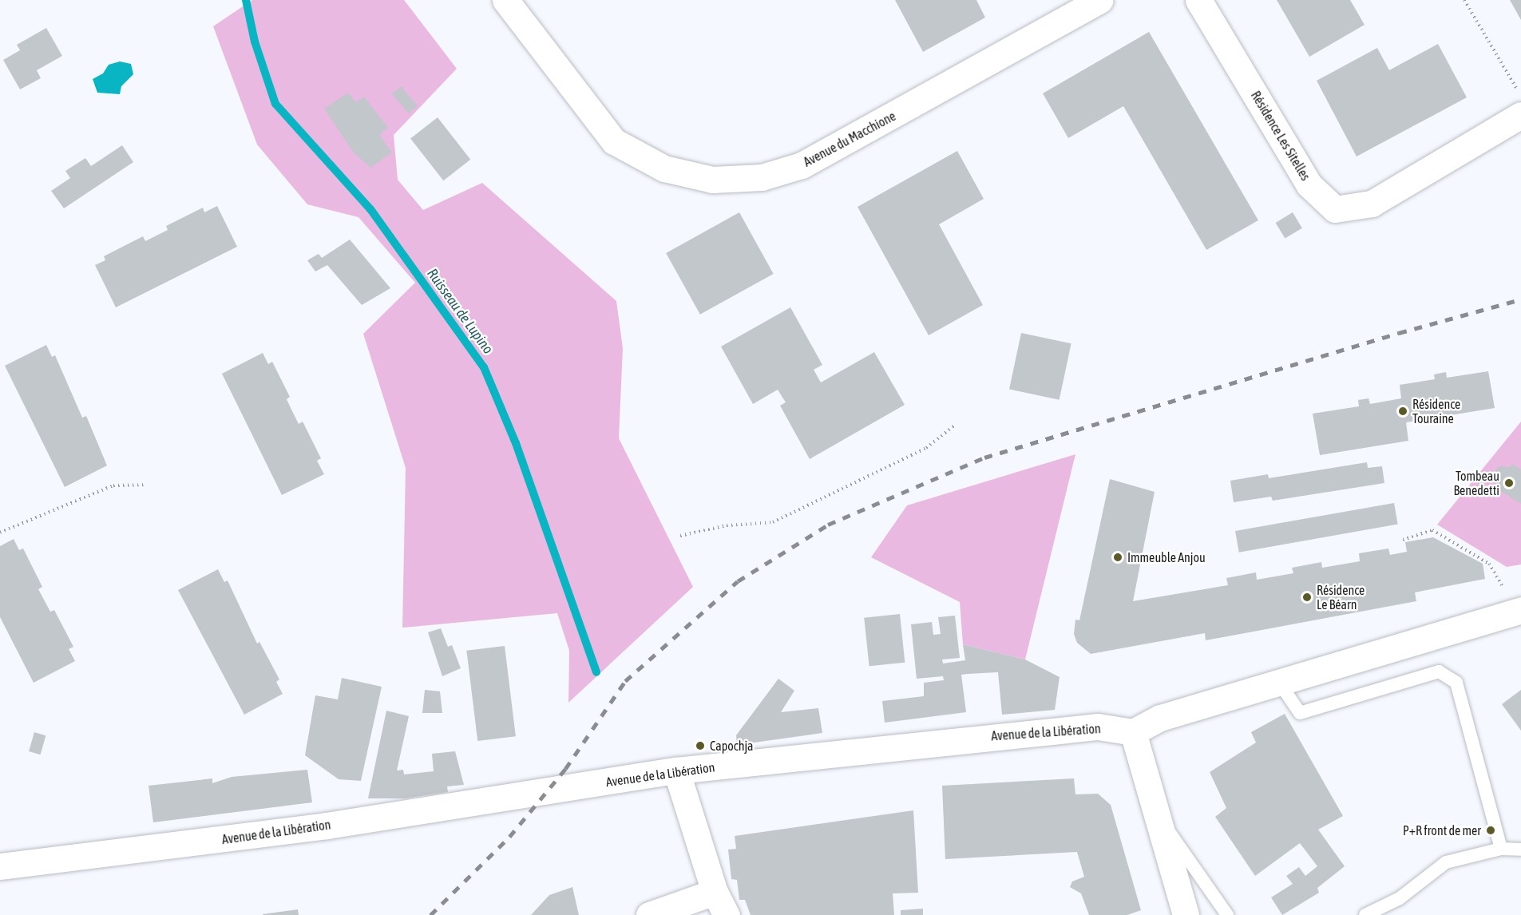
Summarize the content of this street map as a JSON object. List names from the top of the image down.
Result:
{
  "streets": {
    "main road": ["Résidence Les Sitelles", "Avenue du Macchione", "Avenue de la Libération"]
  },
  "water": ["Ruisseau de Lupino"],
  "places": [
    "Résidence Touraine",
    "Tombeau Benedetti",
    "Immeuble Anjou",
    "Résidence Le Béarn",
    "Capochja",
    "P+R front de mer"
  ]
}
